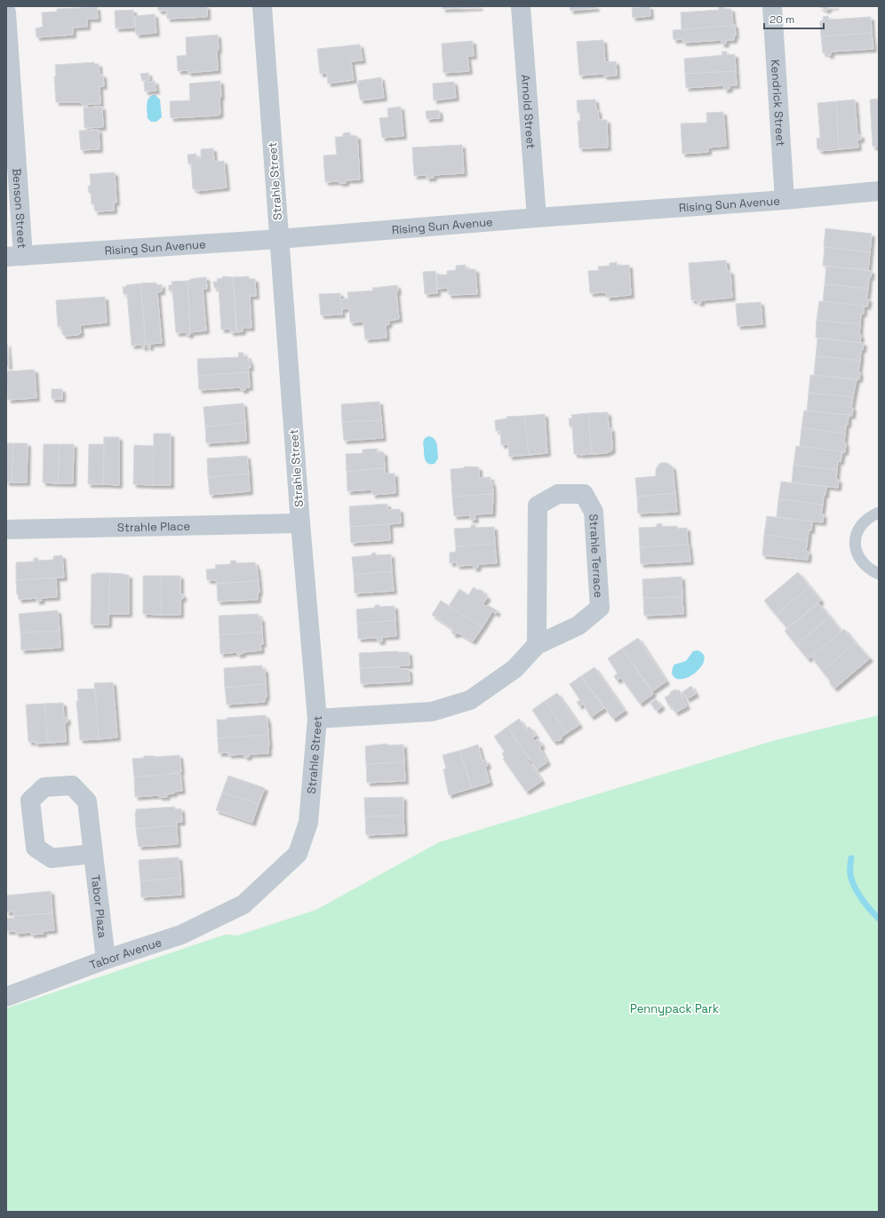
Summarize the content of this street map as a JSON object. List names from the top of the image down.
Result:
{
  "streets": {
    "street": [
      "Kendrick Street",
      "Arnold Street",
      "Strahle Street",
      "Rising Sun Avenue",
      "Benson Street",
      "Strahle Place",
      "Strahle Terrace",
      "Tabor Plaza",
      "Tabor Avenue"
    ]
  },
  "crossings": [
    ["Kendrick Street", "Rising Sun Avenue"],
    ["Arnold Street", "Rising Sun Avenue"],
    ["Strahle Street", "Rising Sun Avenue"],
    ["Strahle Street", "Strahle Place"],
    ["Strahle Street", "Strahle Terrace"],
    ["Strahle Street", "Tabor Avenue"],
    ["Rising Sun Avenue", "Benson Street"],
    ["Tabor Plaza", "Tabor Avenue"]
  ],
  "parks": ["Pennypack Park"],
  "scale_bar": "20 m"
}
